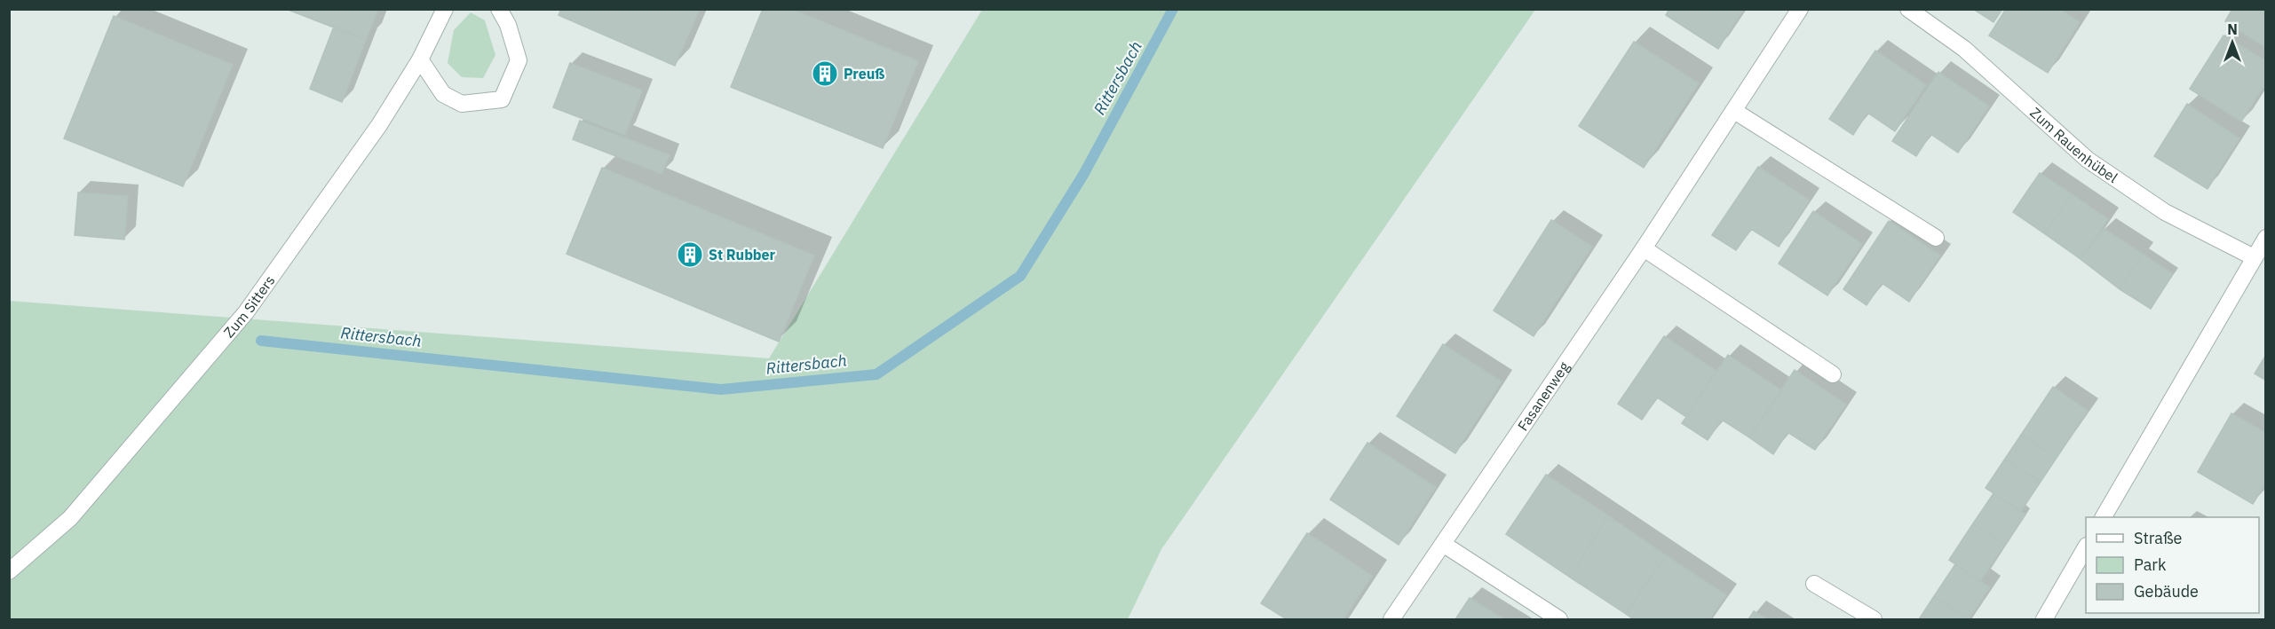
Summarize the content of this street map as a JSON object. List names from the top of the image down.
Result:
{
  "streets": {
    "street": ["Zum Rauenhübel", "Zum Sitters", "Fasanenweg"]
  },
  "water": ["Rittersbach"],
  "places": {
    "building": ["Preuß", "St Rubber"]
  },
  "legend": ["Straße", "Park", "Gebäude"],
  "north": "top"
}
